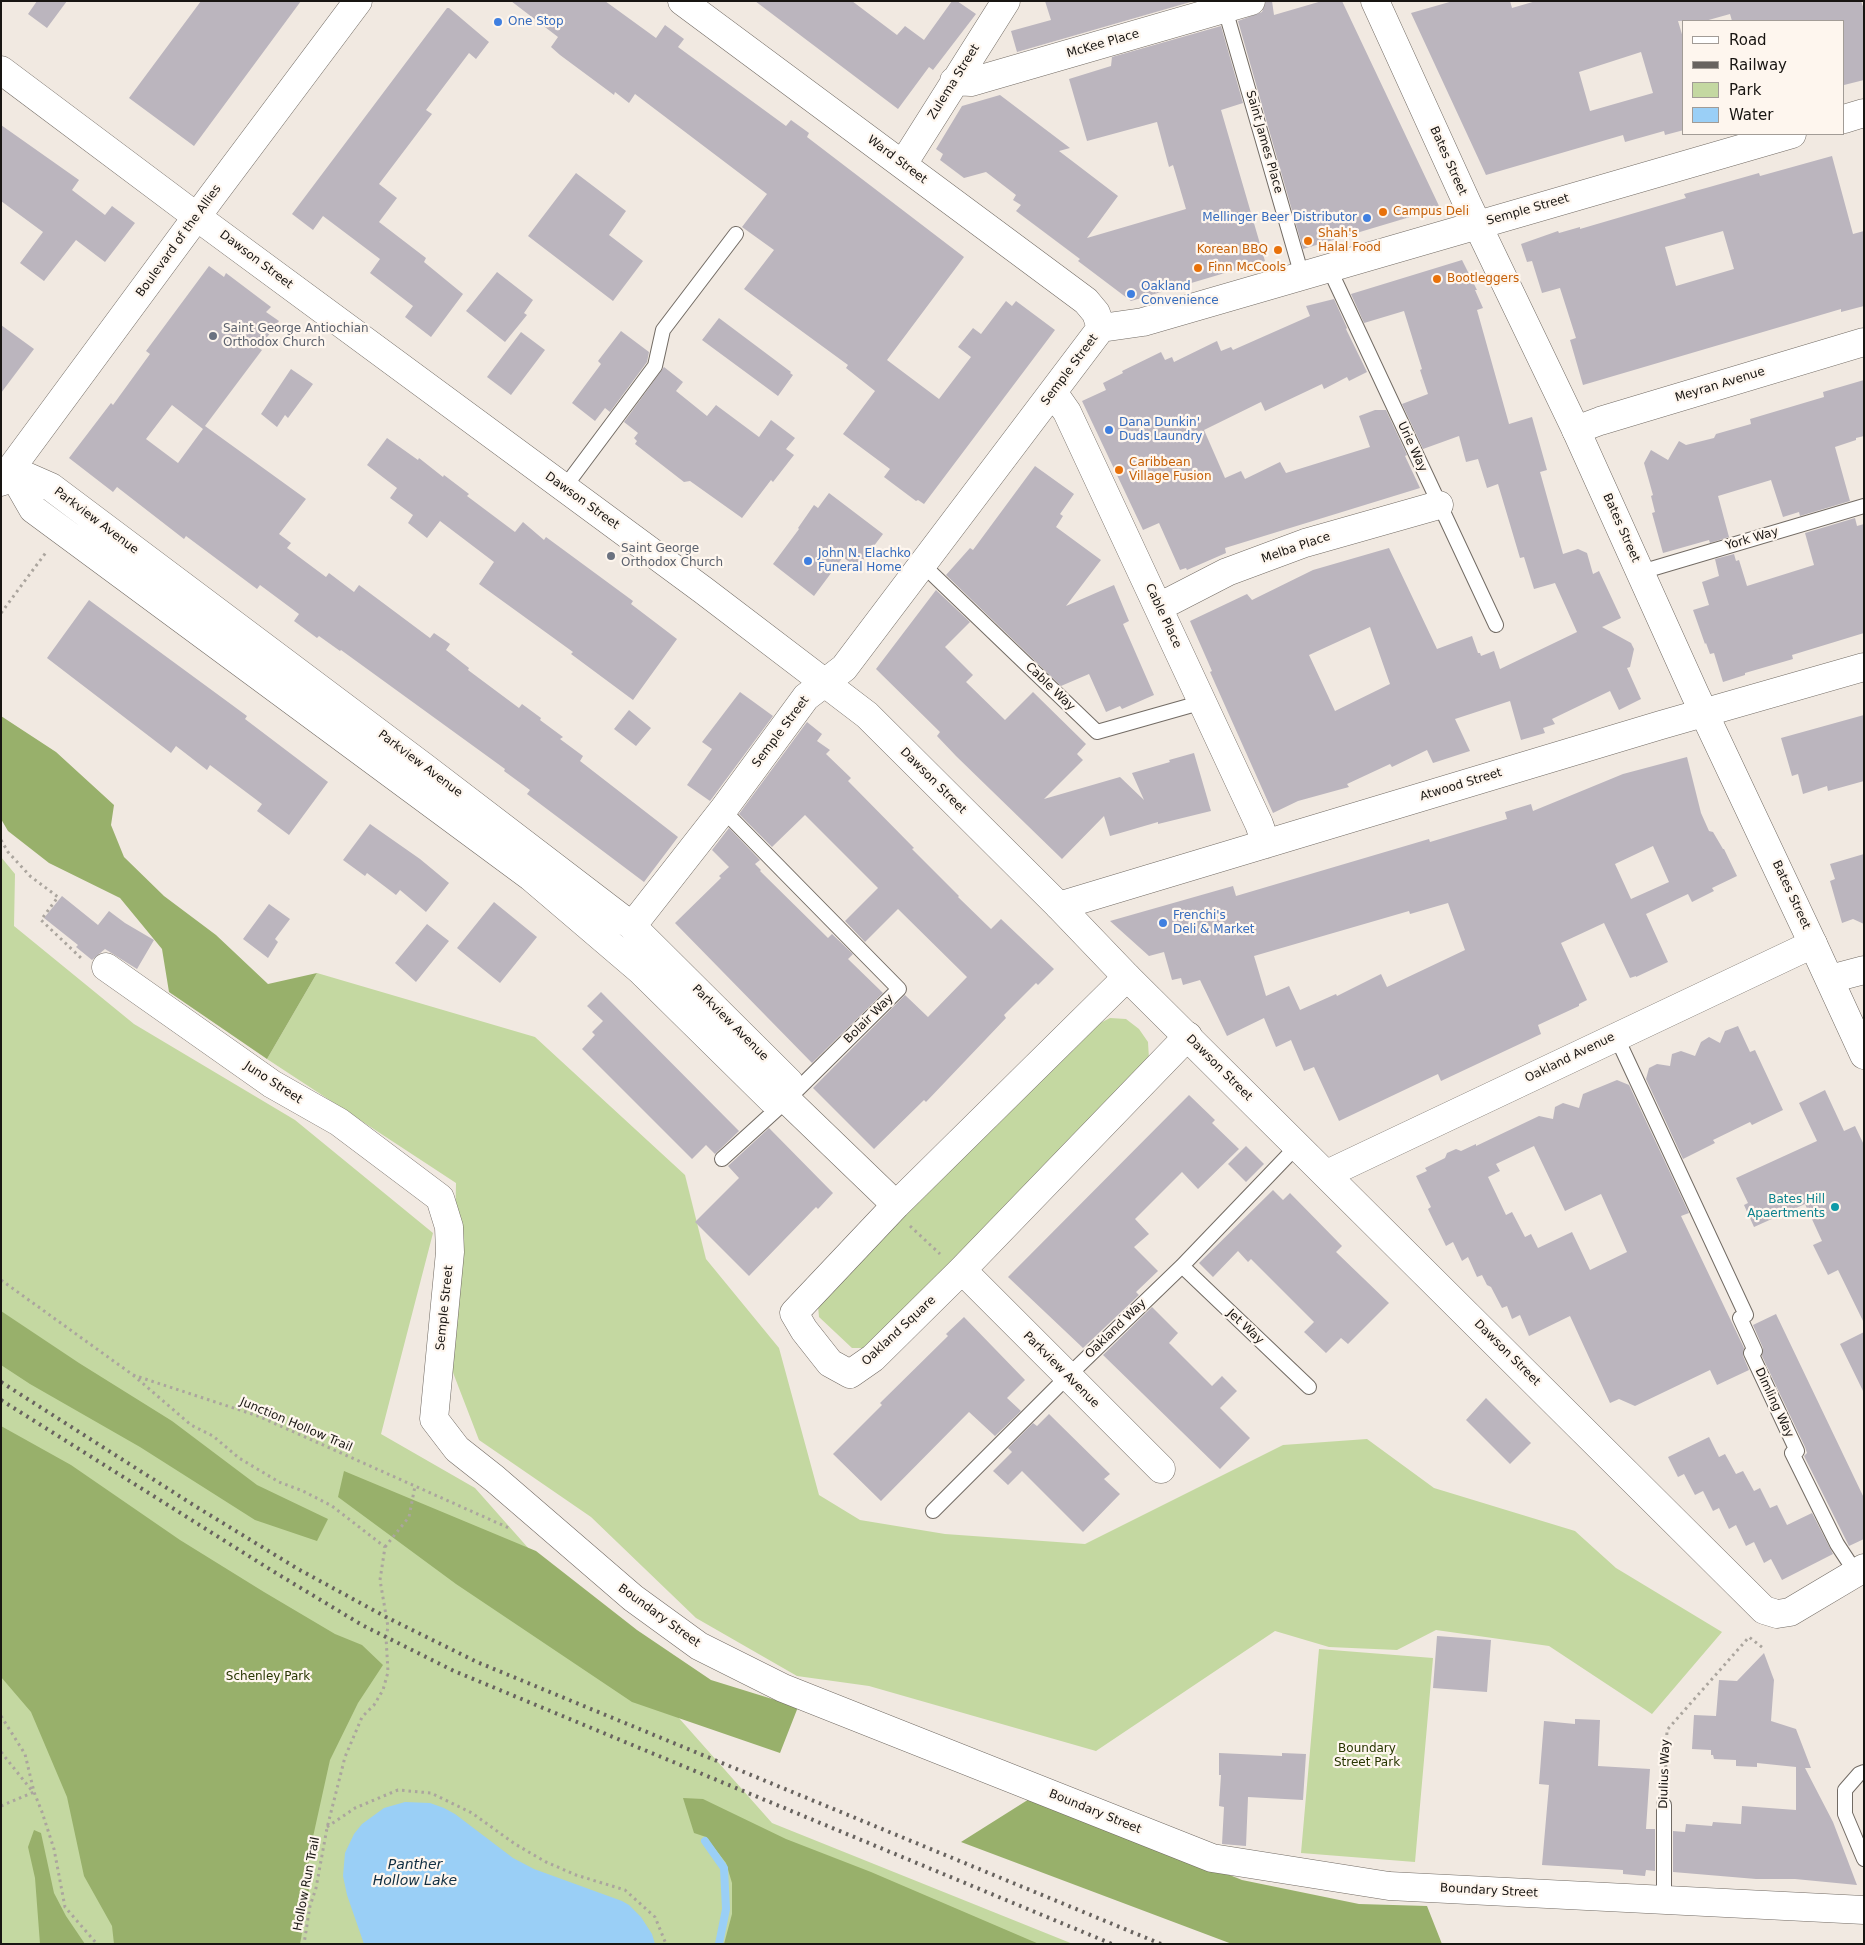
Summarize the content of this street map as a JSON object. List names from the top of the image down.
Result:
{
  "streets": {
    "street": [
      "McKee Place",
      "Zulema Street",
      "Ward Street",
      "Bates Street",
      "Semple Street",
      "Boulevard of the Allies",
      "Dawson Street",
      "Meyran Avenue",
      "Parkview Avenue",
      "Melba Place",
      "Cable Place",
      "Atwood Street",
      "Oakland Avenue",
      "Juno Street",
      "Oakland Square",
      "Boundary Street"
    ],
    "lane": [
      "Saint James Place",
      "Urie Way",
      "York Way",
      "Cable Way",
      "Bolair Way",
      "Jet Way",
      "Oakland Way",
      "Dimling Way",
      "Diulius Way"
    ],
    "path": ["Junction Hollow Trail", "Hollow Run Trail"]
  },
  "crossings": [
    ["McKee Place", "Zulema Street"],
    ["McKee Place", "Saint James Place"],
    ["Zulema Street", "Ward Street"],
    ["Saint James Place", "Semple Street"],
    ["Ward Street", "Semple Street"],
    ["Bates Street", "Semple Street"],
    ["Bates Street", "Meyran Avenue"],
    ["Bates Street", "York Way"],
    ["Bates Street", "Atwood Street"],
    ["Bates Street", "Oakland Avenue"],
    ["Semple Street", "Dawson Street"],
    ["Semple Street", "Urie Way"],
    ["Semple Street", "Parkview Avenue"],
    ["Semple Street", "Cable Place"],
    ["Semple Street", "Cable Way"],
    ["Semple Street", "Bolair Way"],
    ["Semple Street", "Juno Street"],
    ["Semple Street", "Boundary Street"],
    ["Boulevard of the Allies", "Dawson Street"],
    ["Boulevard of the Allies", "Parkview Avenue"],
    ["Dawson Street", "Atwood Street"],
    ["Dawson Street", "Oakland Avenue"],
    ["Dawson Street", "Oakland Way"],
    ["Dawson Street", "Oakland Square"],
    ["Dawson Street", "Dimling Way"],
    ["Urie Way", "Melba Place"],
    ["Parkview Avenue", "Bolair Way"],
    ["Parkview Avenue", "Oakland Way"],
    ["Parkview Avenue", "Oakland Square"],
    ["Melba Place", "Cable Place"],
    ["Cable Place", "Cable Way"],
    ["Cable Place", "Atwood Street"],
    ["Oakland Avenue", "Dimling Way"],
    ["Jet Way", "Oakland Way"],
    ["Boundary Street", "Diulius Way"]
  ],
  "water": ["Panther Hollow Lake"],
  "parks": ["Schenley Park", "Boundary Street Park"],
  "places": [
    "One Stop",
    "Campus Deli",
    "Mellinger Beer Distributor",
    "Shah's Halal Food",
    "Korean BBQ",
    "Finn McCools",
    "Bootleggers",
    "Oakland Convenience",
    "Saint George Antiochian Orthodox Church",
    "Dana Dunkin' Duds Laundry",
    "Caribbean Village Fusion",
    "Saint George Orthodox Church",
    "John N. Elachko Funeral Home",
    "Frenchi's Deli & Market",
    "Bates Hill Apaertments"
  ],
  "legend": [
    "Road",
    "Railway",
    "Park",
    "Water"
  ]
}
